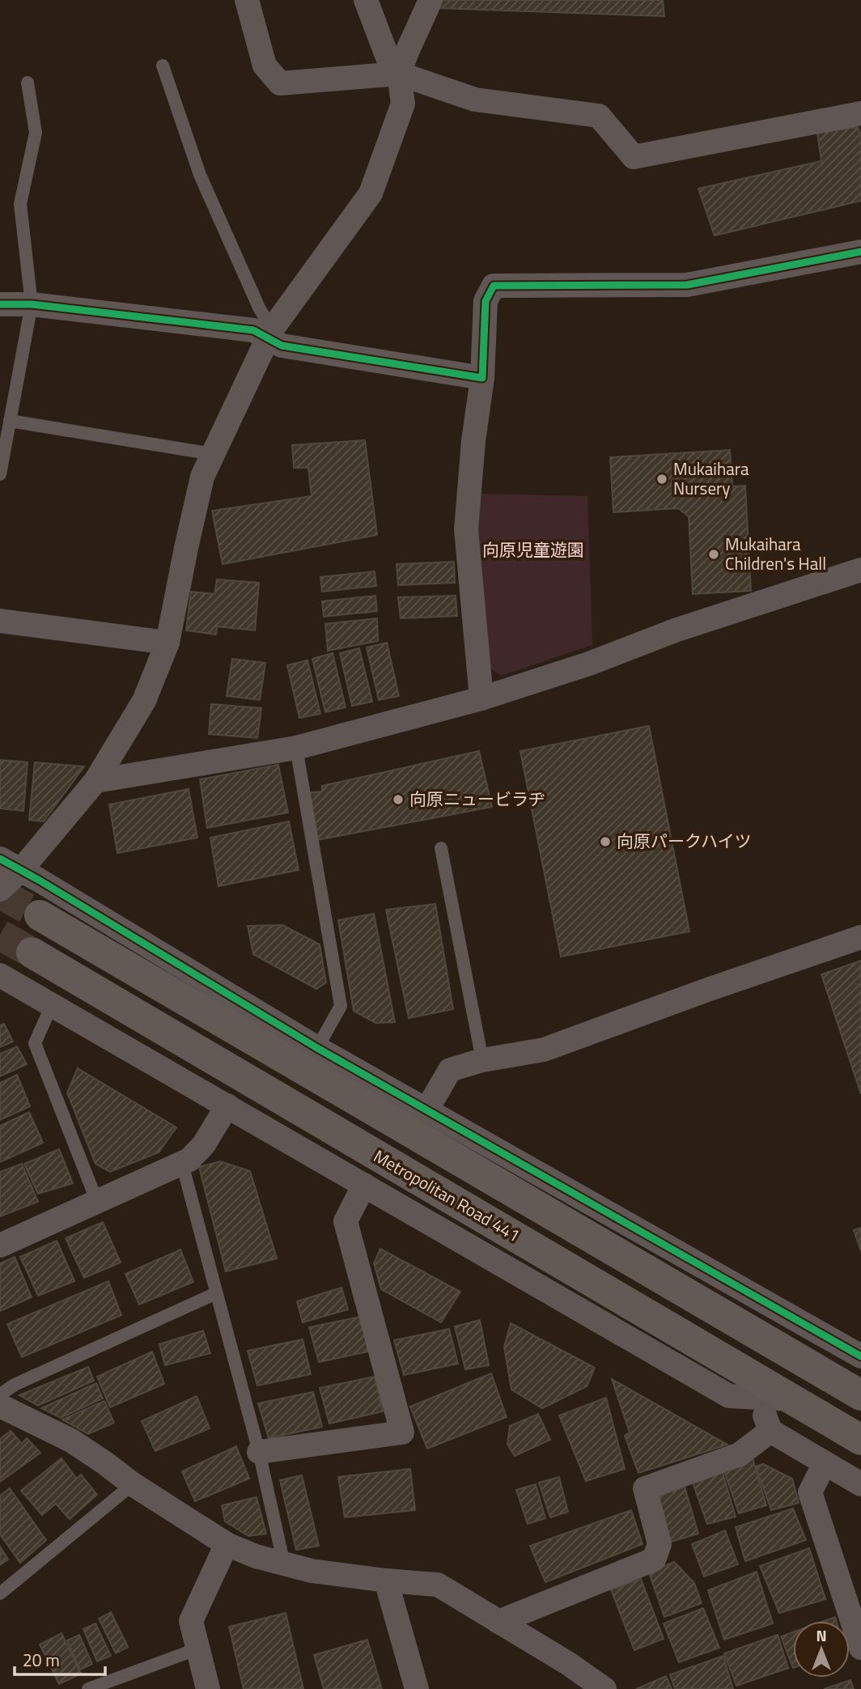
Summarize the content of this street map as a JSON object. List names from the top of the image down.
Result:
{
  "streets": {
    "main road": ["Metropolitan Road 441"]
  },
  "parks": ["向原児童遊園"],
  "places": [
    "Mukaihara Nursery",
    "Mukaihara Children's Hall",
    "向原ニュービラヂ",
    "向原パークハイツ"
  ],
  "scale_bar": "20 m",
  "north": "top"
}
